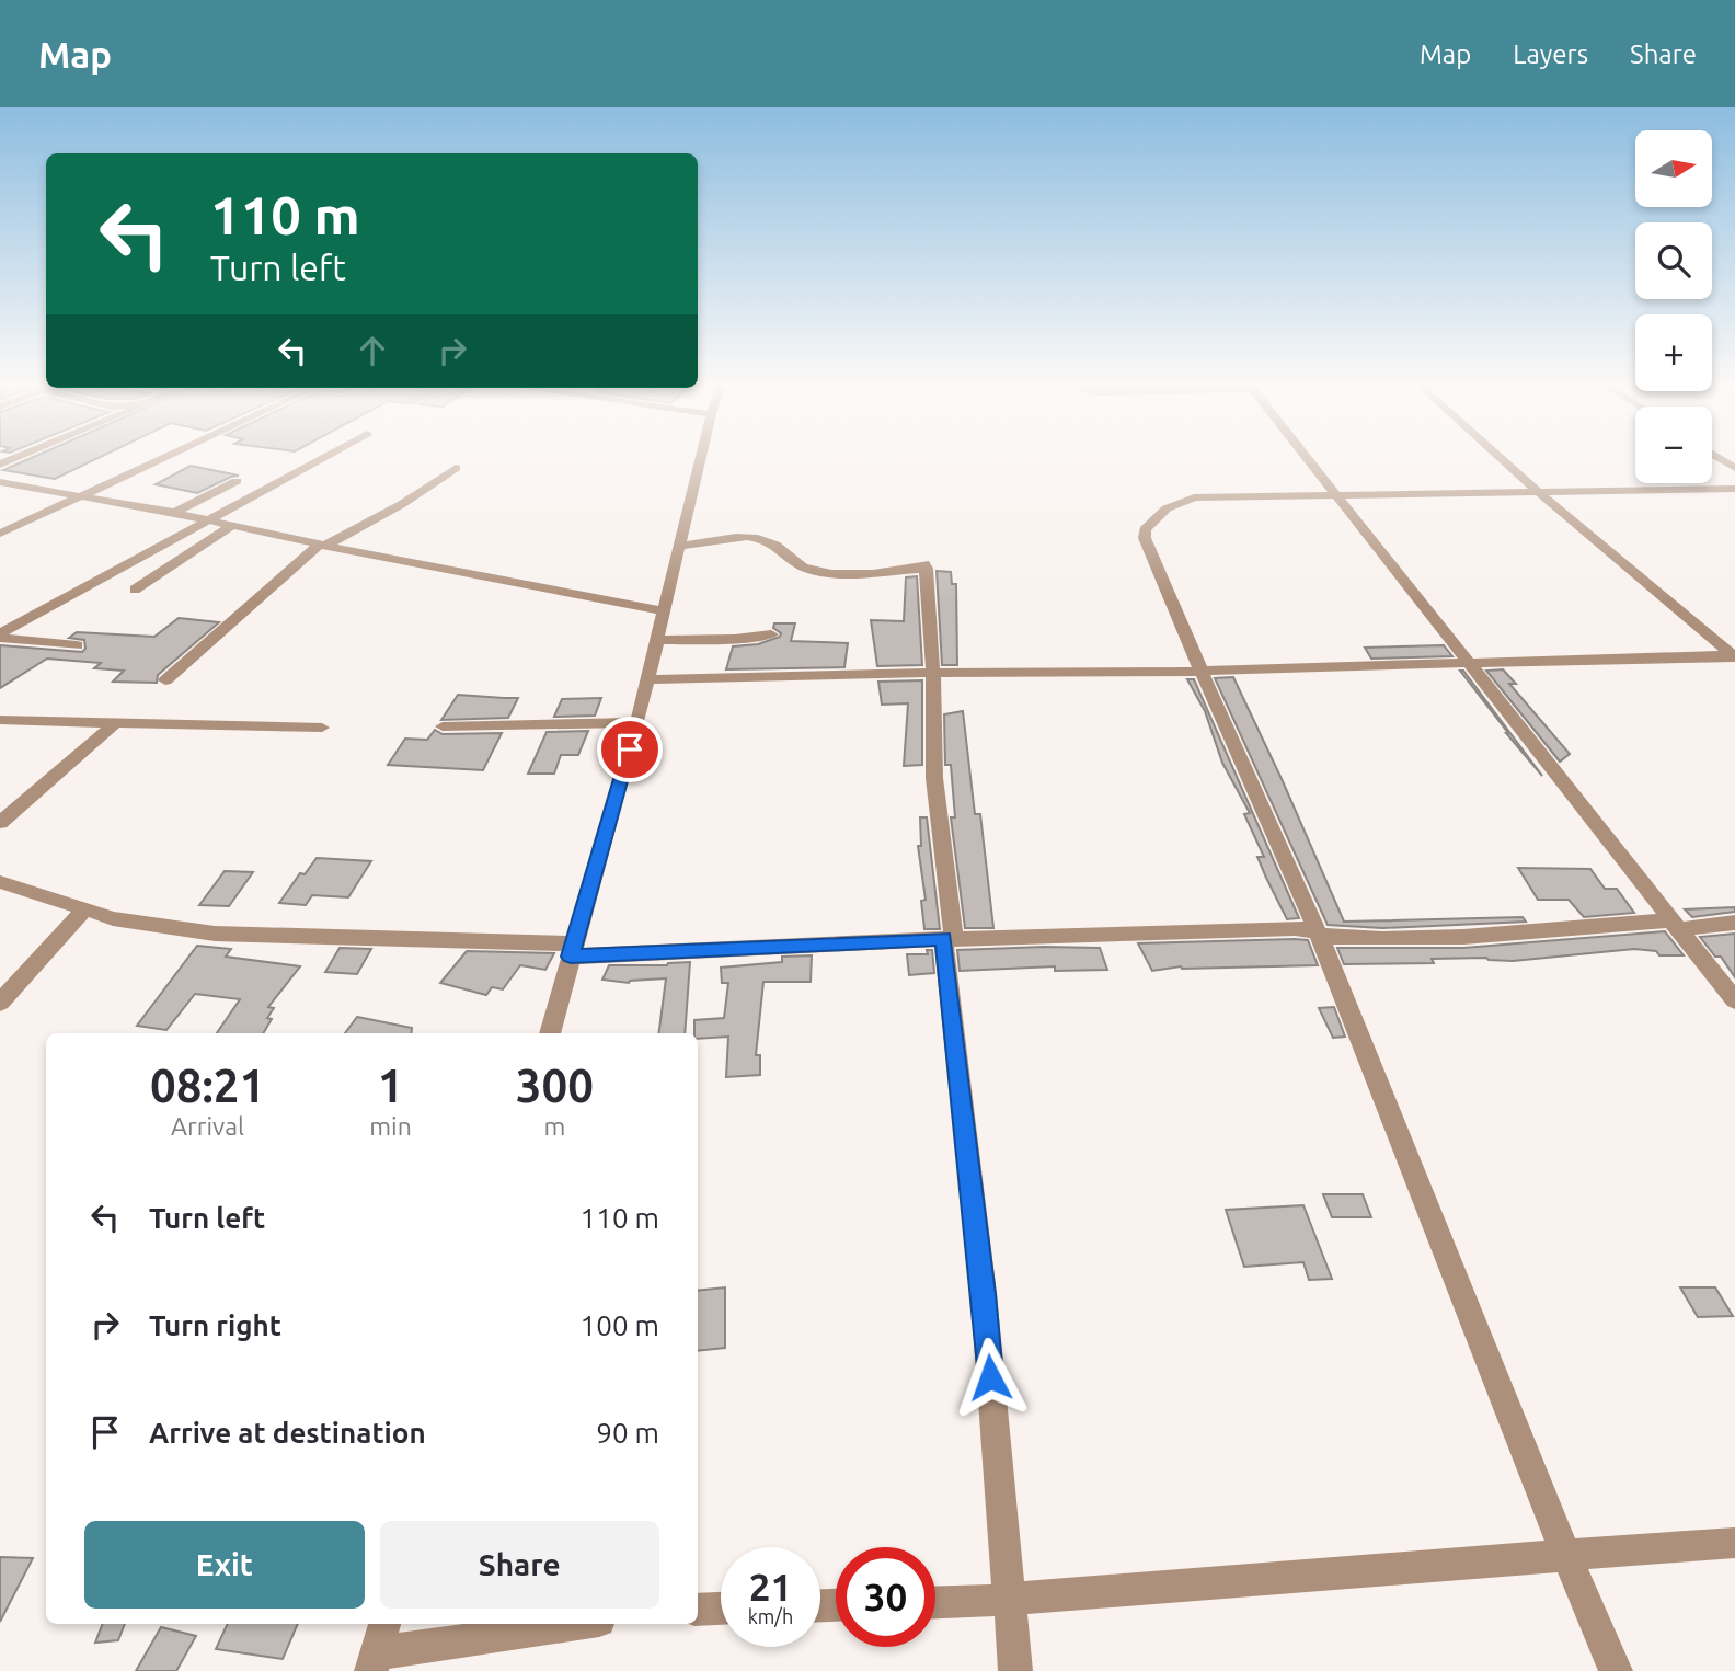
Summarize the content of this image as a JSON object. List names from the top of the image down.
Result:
{
  "north": "right",
  "page": {
    "header": "Map",
    "nav": ["Map", "Layers", "Share"],
    "map_buttons": ["+", "−"],
    "turn": ["110 m", "Turn left"],
    "eta": [
      "08:21",
      "Arrival",
      "1",
      "min",
      "300",
      "m"
    ],
    "list": [
      {
        "name": "Turn left",
        "value": "110 m"
      },
      {
        "name": "Turn right",
        "value": "100 m"
      },
      {
        "name": "Arrive at destination",
        "value": "90 m"
      }
    ],
    "buttons": ["Exit", "Share"],
    "speed": "21 km/h",
    "limit": "30"
  }
}
